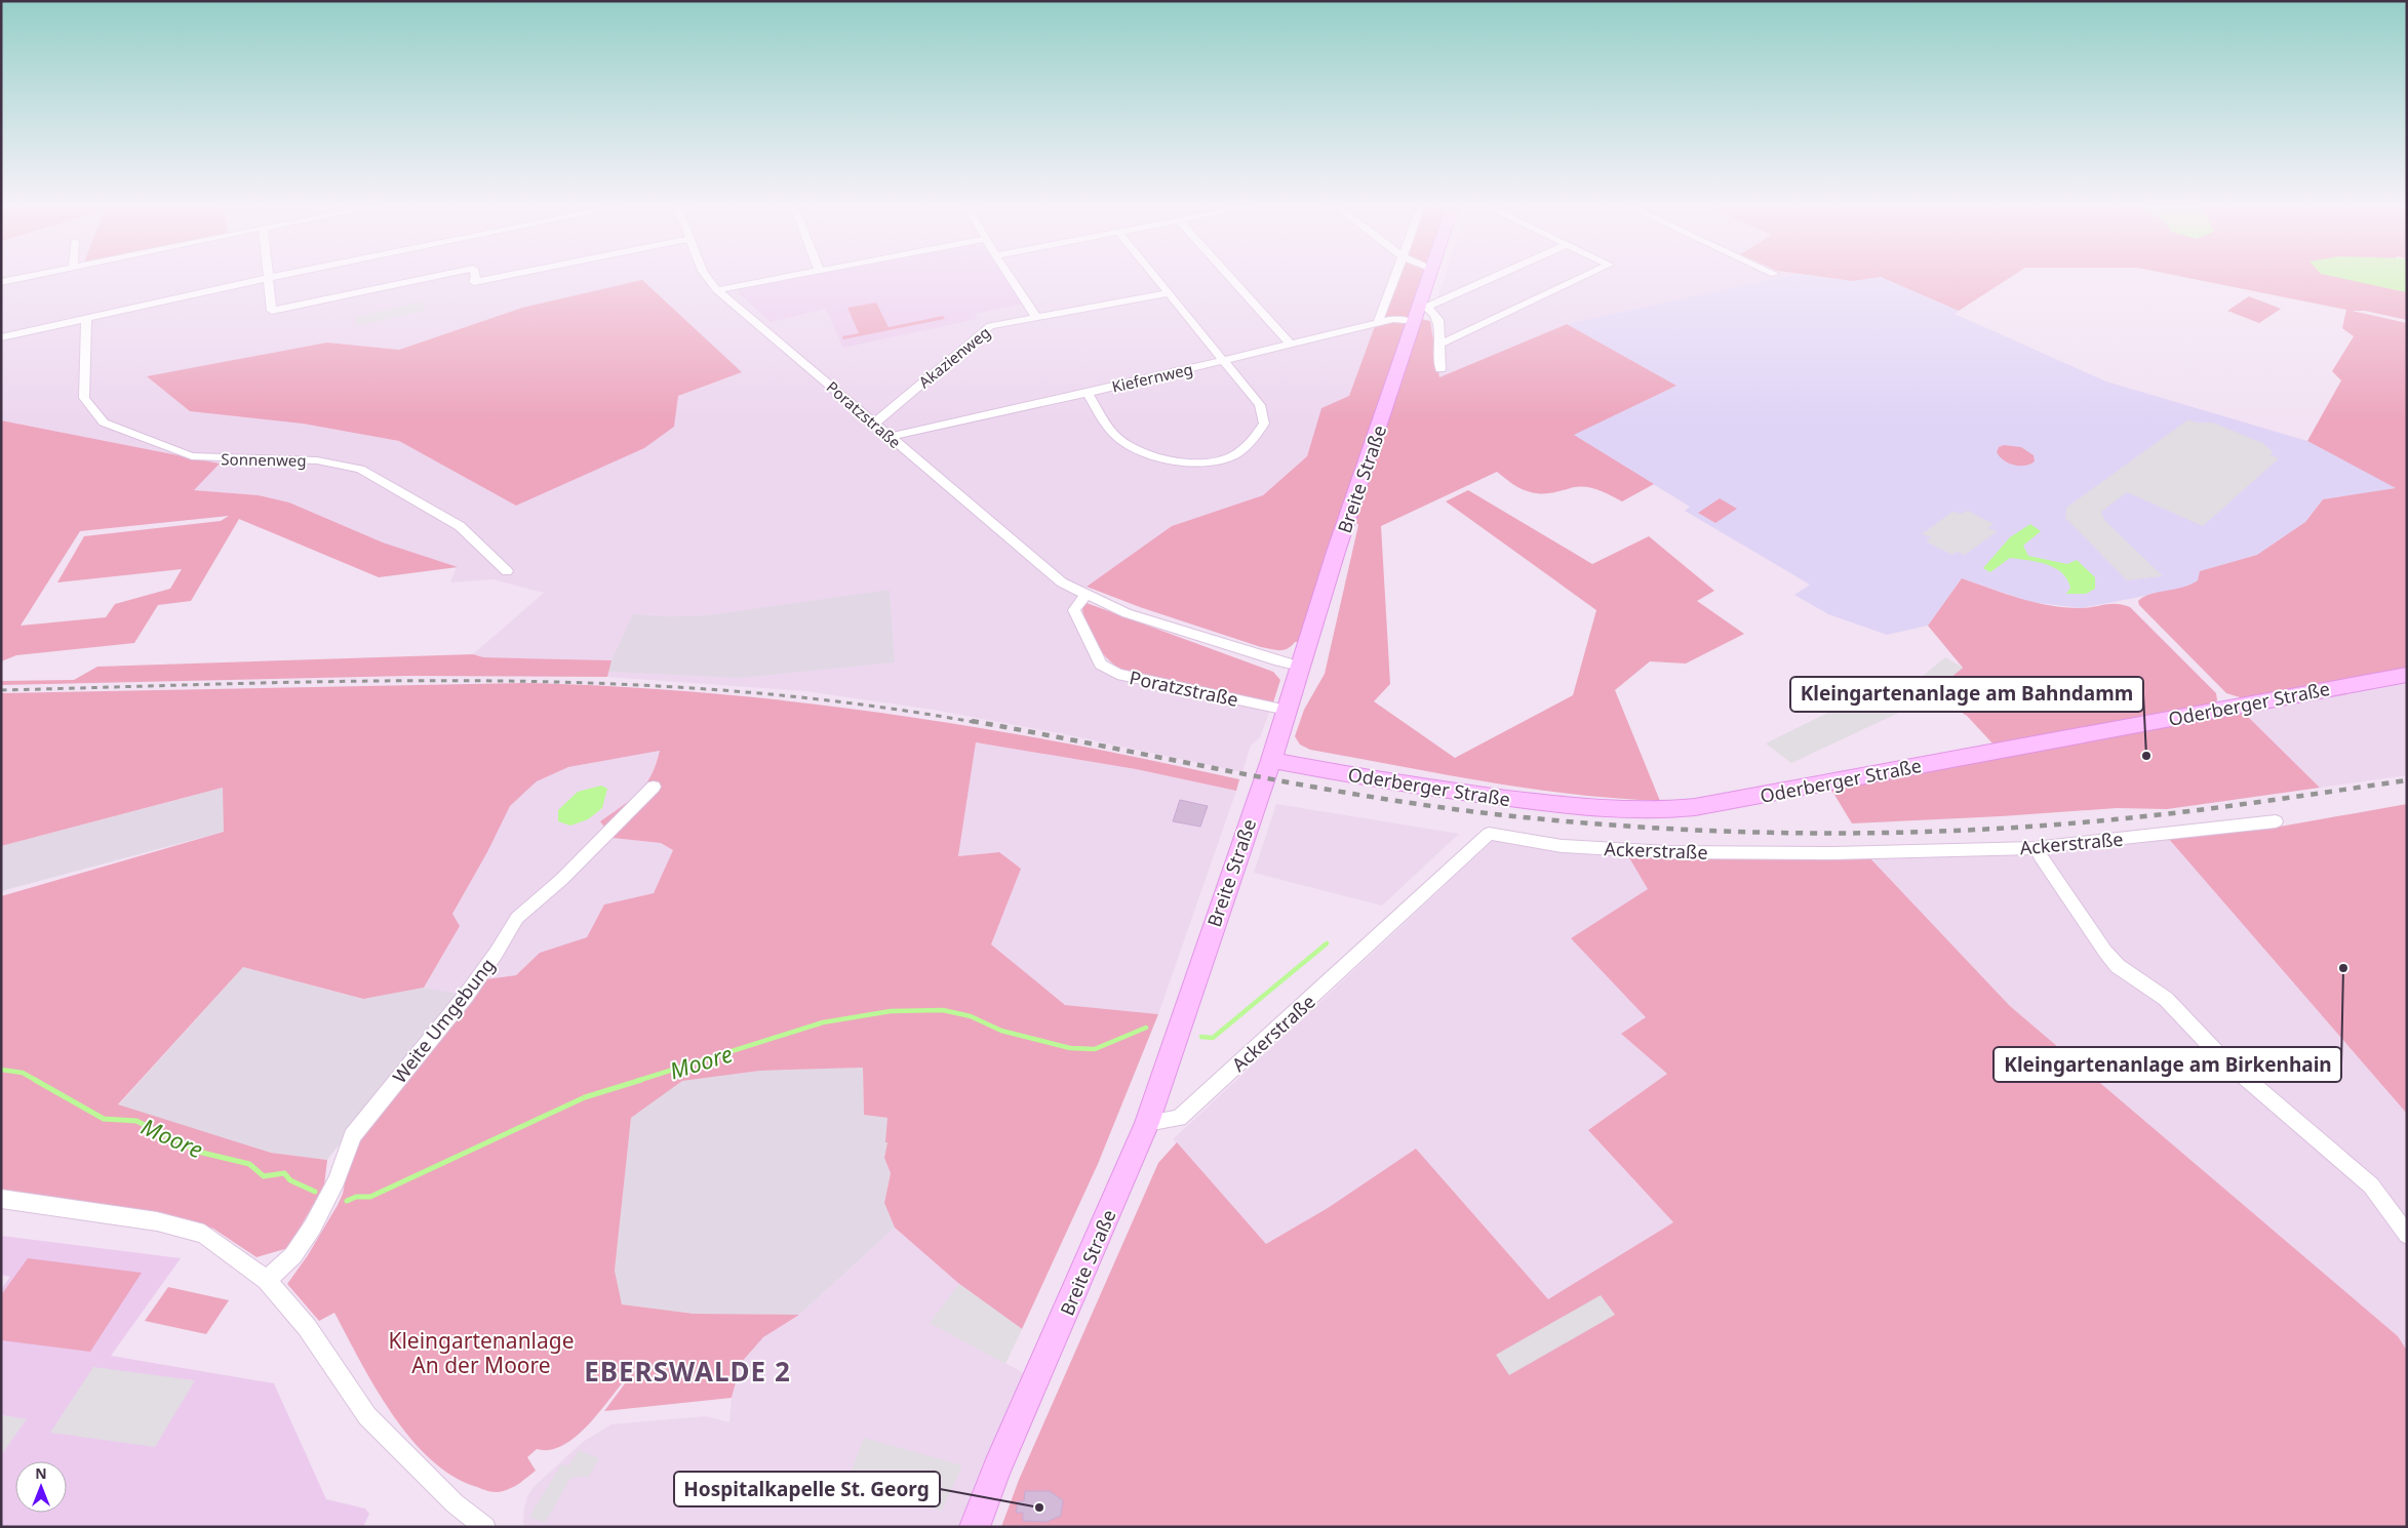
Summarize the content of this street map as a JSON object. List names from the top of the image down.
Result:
{
  "streets": {
    "main road": ["Breite Straße", "Oderberger Straße"],
    "street": [
      "Akazienweg",
      "Kiefernweg",
      "Poratzstraße",
      "Sonnenweg",
      "Ackerstraße",
      "Weite Umgebung"
    ]
  },
  "crossings": [
    ["Akazienweg", "Poratzstraße"],
    ["Kiefernweg", "Poratzstraße"],
    ["Kiefernweg", "Breite Straße"],
    ["Poratzstraße", "Breite Straße"],
    ["Breite Straße", "Oderberger Straße"],
    ["Breite Straße", "Ackerstraße"]
  ],
  "districts": ["EBERSWALDE 2"],
  "water": ["Moore"],
  "parks": ["Kleingartenanlage An der Moore"],
  "places": ["Kleingartenanlage am Bahndamm", "Kleingartenanlage am Birkenhain", "Hospitalkapelle St. Georg"],
  "north": "top"
}
